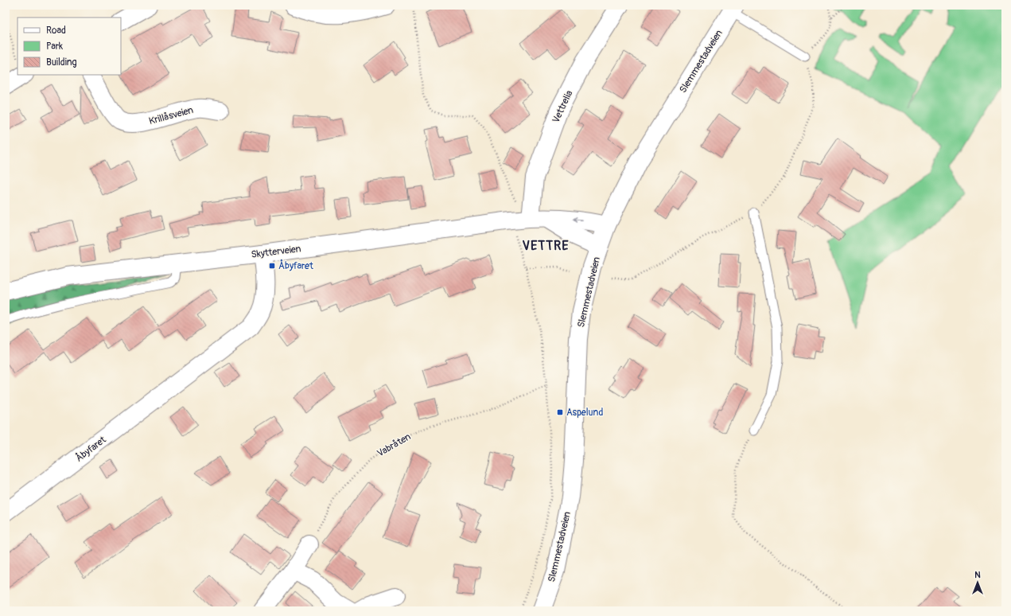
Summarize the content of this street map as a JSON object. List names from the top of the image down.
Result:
{
  "streets": {
    "street": [
      "Slemmestadveien",
      "Vettrelia",
      "Krillåsveien",
      "Skytterveien",
      "Åbyfaret"
    ],
    "path": ["Vabråten"]
  },
  "crossings": [
    ["Slemmestadveien", "Skytterveien"],
    ["Vettrelia", "Skytterveien"],
    ["Skytterveien", "Åbyfaret"]
  ],
  "districts": ["VETTRE"],
  "places": {
    "transit": ["Åbyfaret", "Aspelund"]
  },
  "legend": ["Road", "Park", "Building"],
  "north": "top"
}
